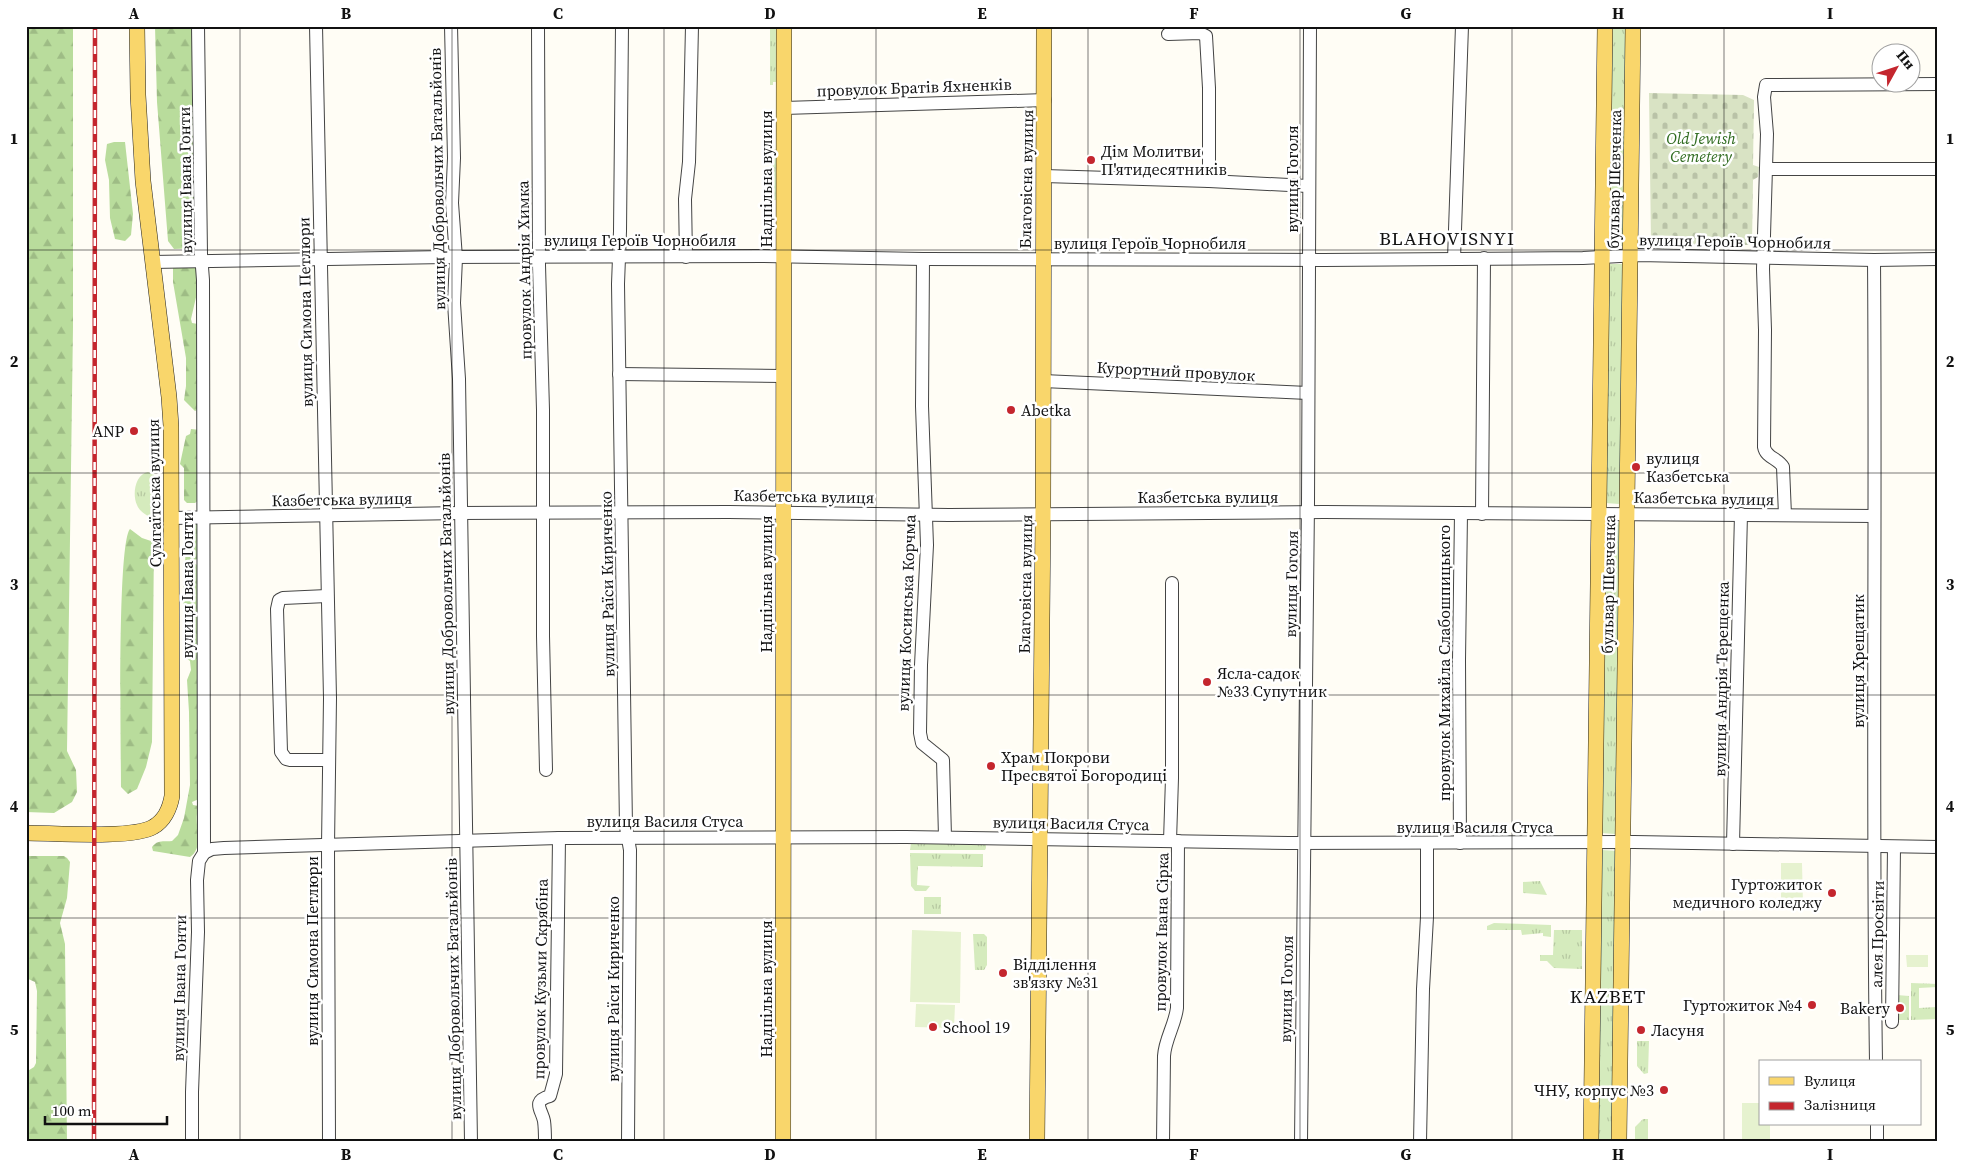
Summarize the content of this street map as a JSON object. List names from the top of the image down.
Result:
{
  "streets": {
    "main road": [
      "Надпільна вулиця",
      "Благовісна вулиця",
      "бульвар Шевченка",
      "Сумгаїтська вулиця"
    ],
    "street": [
      "провулок Братів Яхненків",
      "вулиця Добровольчих Батальйонів",
      "вулиця Гоголя",
      "вулиця Івана Гонти",
      "вулиця Героїв Чорнобиля",
      "провулок Андрія Химка",
      "вулиця Симона Петлюри",
      "Курортний провулок",
      "Казбетська вулиця",
      "вулиця Раїси Кириченко",
      "вулиця Косинська Корчма",
      "вулиця Хрещатик",
      "провулок Михайла Слабошпицького",
      "вулиця Андрія Терещенка",
      "вулиця Василя Стуса",
      "провулок Івана Сірка",
      "алея Просвіти",
      "провулок Кузьми Скрябіна"
    ]
  },
  "crossings": [
    ["провулок Братів Яхненків", "Надпільна вулиця"],
    ["провулок Братів Яхненків", "Благовісна вулиця"],
    ["вулиця Добровольчих Батальйонів", "вулиця Героїв Чорнобиля"],
    ["вулиця Добровольчих Батальйонів", "Казбетська вулиця"],
    ["вулиця Добровольчих Батальйонів", "вулиця Василя Стуса"],
    ["Надпільна вулиця", "вулиця Героїв Чорнобиля"],
    ["Надпільна вулиця", "Казбетська вулиця"],
    ["Надпільна вулиця", "вулиця Василя Стуса"],
    ["Благовісна вулиця", "вулиця Героїв Чорнобиля"],
    ["Благовісна вулиця", "Курортний провулок"],
    ["Благовісна вулиця", "Казбетська вулиця"],
    ["Благовісна вулиця", "вулиця Василя Стуса"],
    ["вулиця Гоголя", "вулиця Героїв Чорнобиля"],
    ["вулиця Гоголя", "Курортний провулок"],
    ["вулиця Гоголя", "Казбетська вулиця"],
    ["вулиця Гоголя", "вулиця Василя Стуса"],
    ["бульвар Шевченка", "вулиця Героїв Чорнобиля"],
    ["бульвар Шевченка", "Казбетська вулиця"],
    ["бульвар Шевченка", "вулиця Василя Стуса"],
    ["вулиця Івана Гонти", "вулиця Героїв Чорнобиля"],
    ["вулиця Івана Гонти", "Казбетська вулиця"],
    ["вулиця Івана Гонти", "вулиця Василя Стуса"],
    ["вулиця Героїв Чорнобиля", "провулок Андрія Химка"],
    ["вулиця Героїв Чорнобиля", "вулиця Симона Петлюри"],
    ["вулиця Героїв Чорнобиля", "Сумгаїтська вулиця"],
    ["вулиця Героїв Чорнобиля", "вулиця Раїси Кириченко"],
    ["вулиця Героїв Чорнобиля", "вулиця Косинська Корчма"],
    ["вулиця Героїв Чорнобиля", "вулиця Хрещатик"],
    ["провулок Андрія Химка", "Казбетська вулиця"],
    ["вулиця Симона Петлюри", "Казбетська вулиця"],
    ["вулиця Симона Петлюри", "вулиця Василя Стуса"],
    ["Сумгаїтська вулиця", "Казбетська вулиця"],
    ["Казбетська вулиця", "вулиця Раїси Кириченко"],
    ["Казбетська вулиця", "вулиця Косинська Корчма"],
    ["Казбетська вулиця", "вулиця Хрещатик"],
    ["Казбетська вулиця", "провулок Михайла Слабошпицького"],
    ["Казбетська вулиця", "вулиця Андрія Терещенка"],
    ["вулиця Раїси Кириченко", "вулиця Василя Стуса"],
    ["вулиця Косинська Корчма", "вулиця Василя Стуса"],
    ["вулиця Хрещатик", "вулиця Василя Стуса"],
    ["провулок Михайла Слабошпицького", "вулиця Василя Стуса"],
    ["вулиця Андрія Терещенка", "вулиця Василя Стуса"],
    ["вулиця Василя Стуса", "провулок Івана Сірка"],
    ["вулиця Василя Стуса", "алея Просвіти"],
    ["вулиця Василя Стуса", "провулок Кузьми Скрябіна"]
  ],
  "districts": ["BLAHOVISNYI", "KAZBET"],
  "parks": ["Old Jewish Cemetery"],
  "places": [
    "Дім Молитви П'ятидесятників",
    "Abetka",
    "ANP",
    "вулиця Казбетська",
    "Ясла-садок №33 Супутник",
    "Храм Покрови Пресвятої Богородиці",
    "Гуртожиток медичного коледжу",
    "Відділення зв'язку №31",
    "Гуртожиток №4",
    "Bakery",
    "School 19",
    "Ласуня",
    "ЧНУ, корпус №3"
  ],
  "legend": ["Вулиця", "Залізниця"],
  "scale_bar": "100 m",
  "north": "top right",
  "grid": {
    "columns": [
      "A",
      "B",
      "C",
      "D",
      "E",
      "F",
      "G",
      "H",
      "I"
    ],
    "rows": [
      "1",
      "2",
      "3",
      "4",
      "5"
    ]
  }
}
